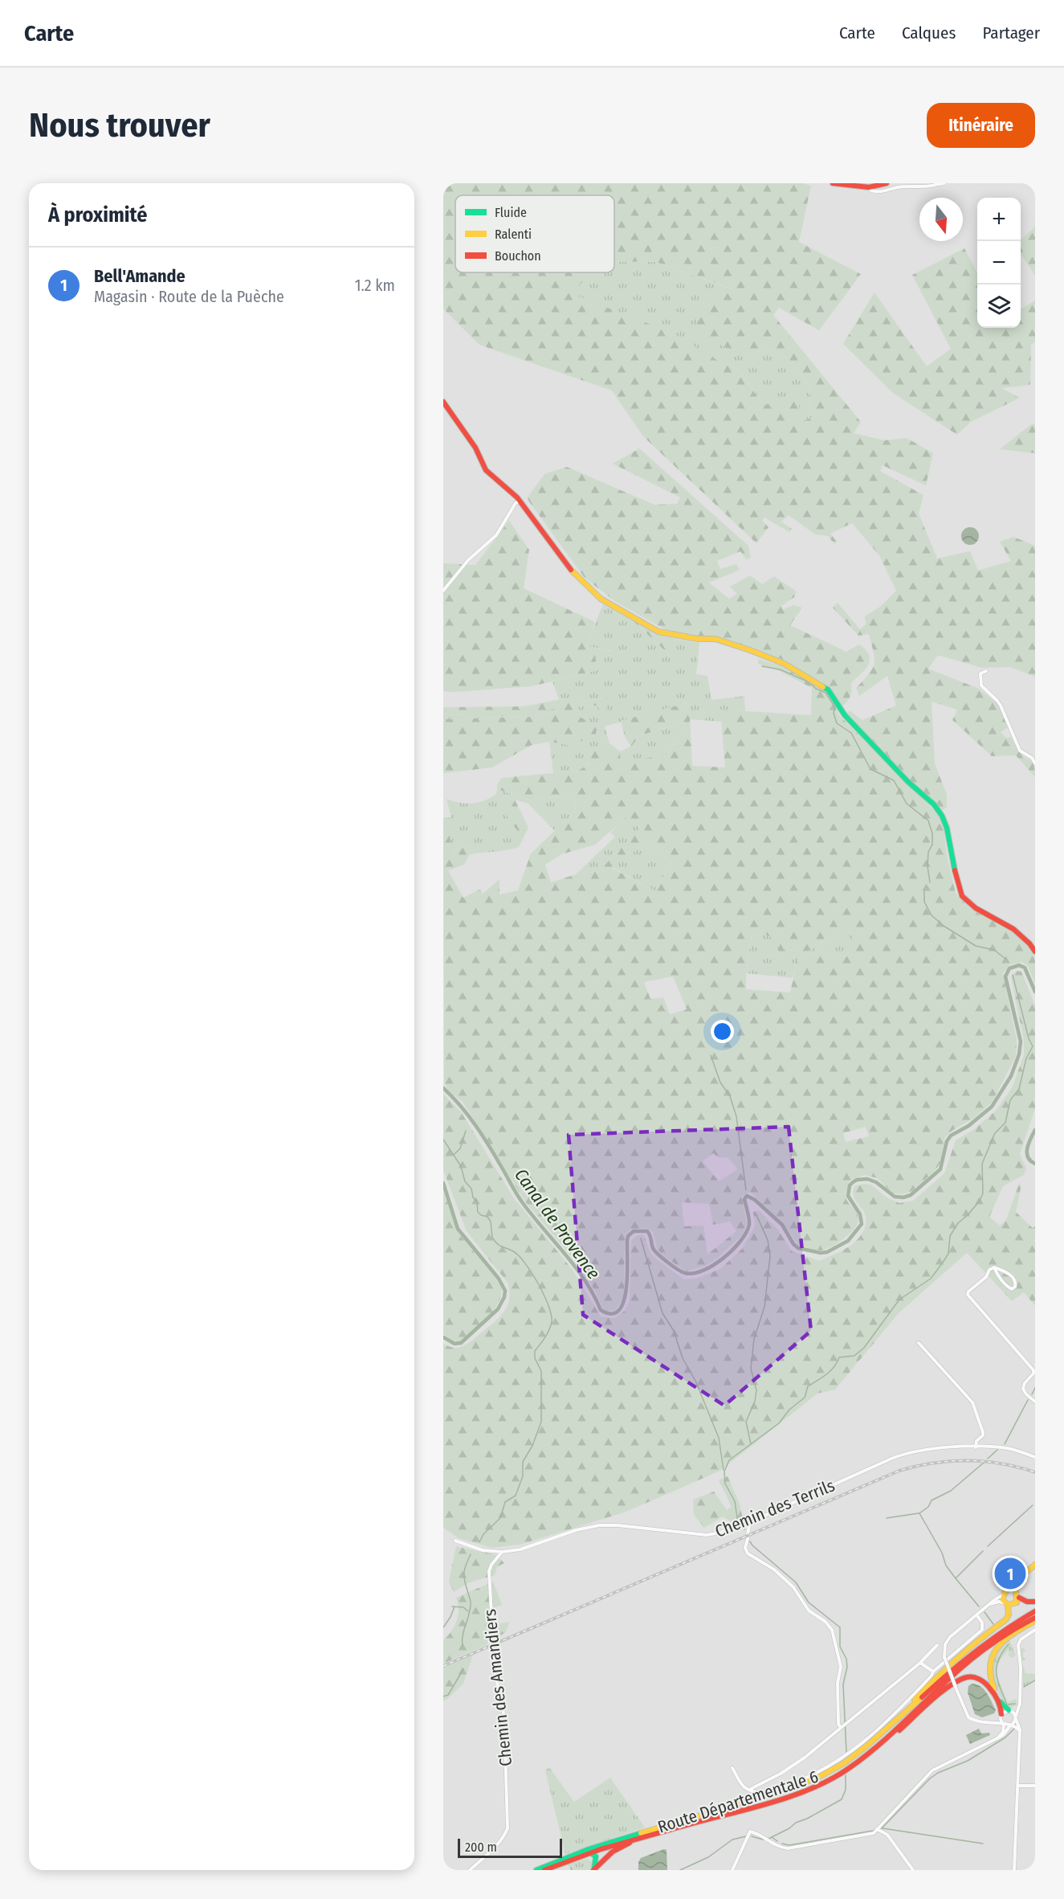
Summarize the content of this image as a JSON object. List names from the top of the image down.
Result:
{
  "streets": {
    "main road": ["Route Départementale 6"],
    "street": ["Chemin des Terrils", "Chemin des Amandiers"]
  },
  "crossings": [
    ["Chemin des Terrils", "Chemin des Amandiers"]
  ],
  "water": ["Canal de Provence"],
  "legend": ["Fluide", "Ralenti", "Bouchon"],
  "scale_bar": "200 m",
  "north": "bottom",
  "page": {
    "header": "Carte",
    "nav": ["Carte", "Calques", "Partager"],
    "buttons": "Itinéraire",
    "title": "Nous trouver",
    "heading": "À proximité",
    "map_buttons": ["+", "−"],
    "list": [
      {
        "mark": "1",
        "name": "Bell'Amande",
        "note": "Magasin · Route de la Puèche",
        "value": "1.2 km"
      }
    ],
    "pins": "1",
    "scale": "200 m"
  }
}
